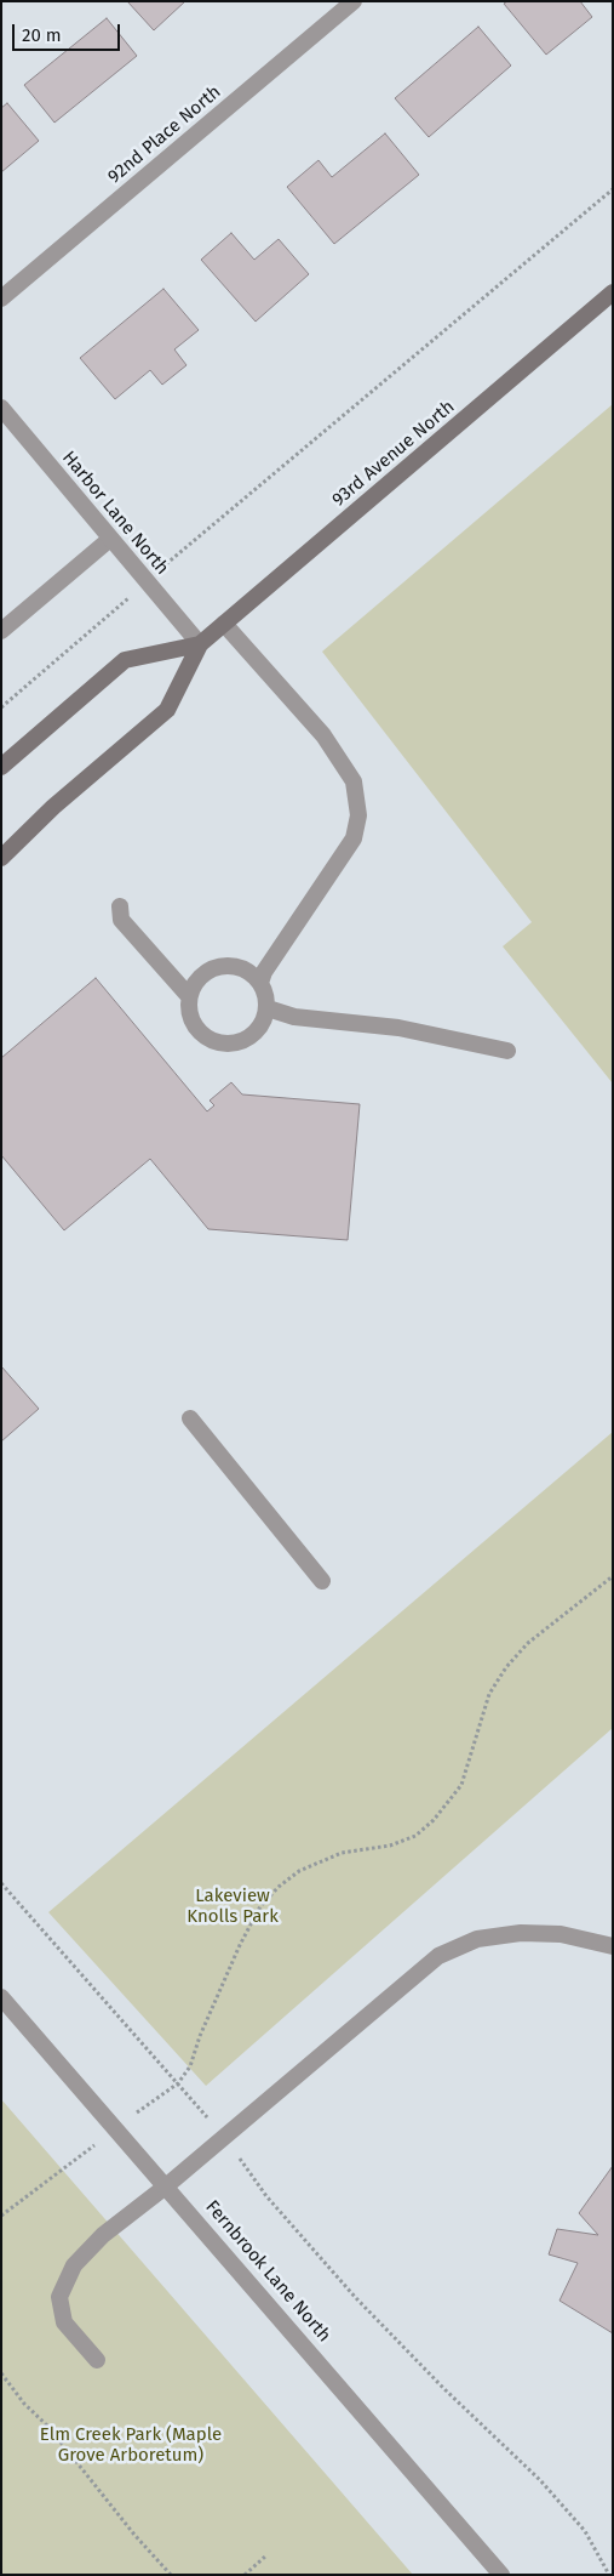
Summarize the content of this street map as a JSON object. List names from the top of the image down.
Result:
{
  "streets": {
    "main road": ["93rd Avenue North"],
    "street": ["92nd Place North", "Harbor Lane North", "Fernbrook Lane North"]
  },
  "crossings": [
    ["93rd Avenue North", "Harbor Lane North"]
  ],
  "parks": ["Lakeview Knolls Park", "Elm Creek Park (Maple Grove Arboretum)"],
  "scale_bar": "20 m"
}
